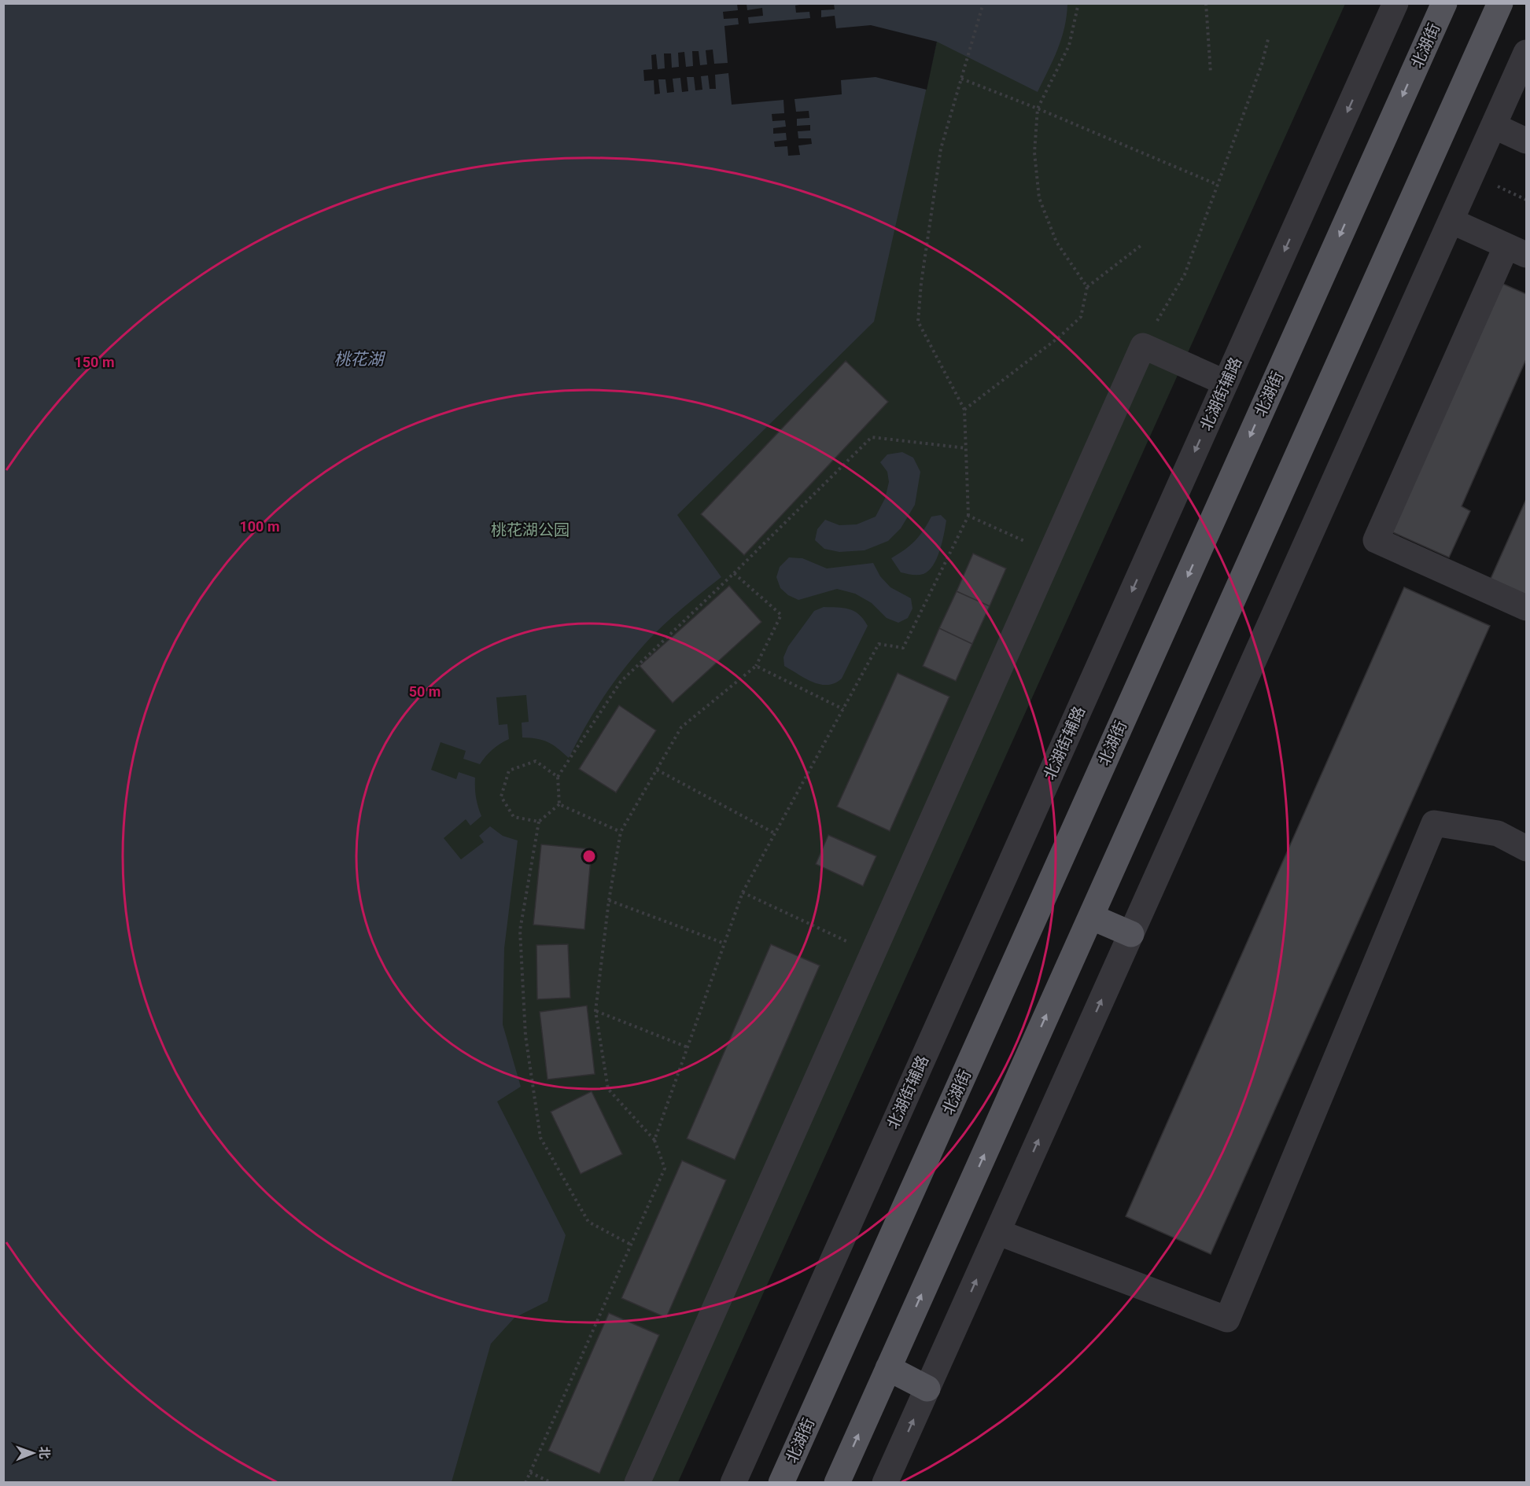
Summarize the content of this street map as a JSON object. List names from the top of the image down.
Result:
{
  "streets": {
    "main road": ["北湖街"],
    "street": ["北湖街辅路"]
  },
  "water": ["桃花湖"],
  "parks": ["桃花湖公园"],
  "north": "right",
  "rings": ["150 m", "100 m", "50 m"]
}
